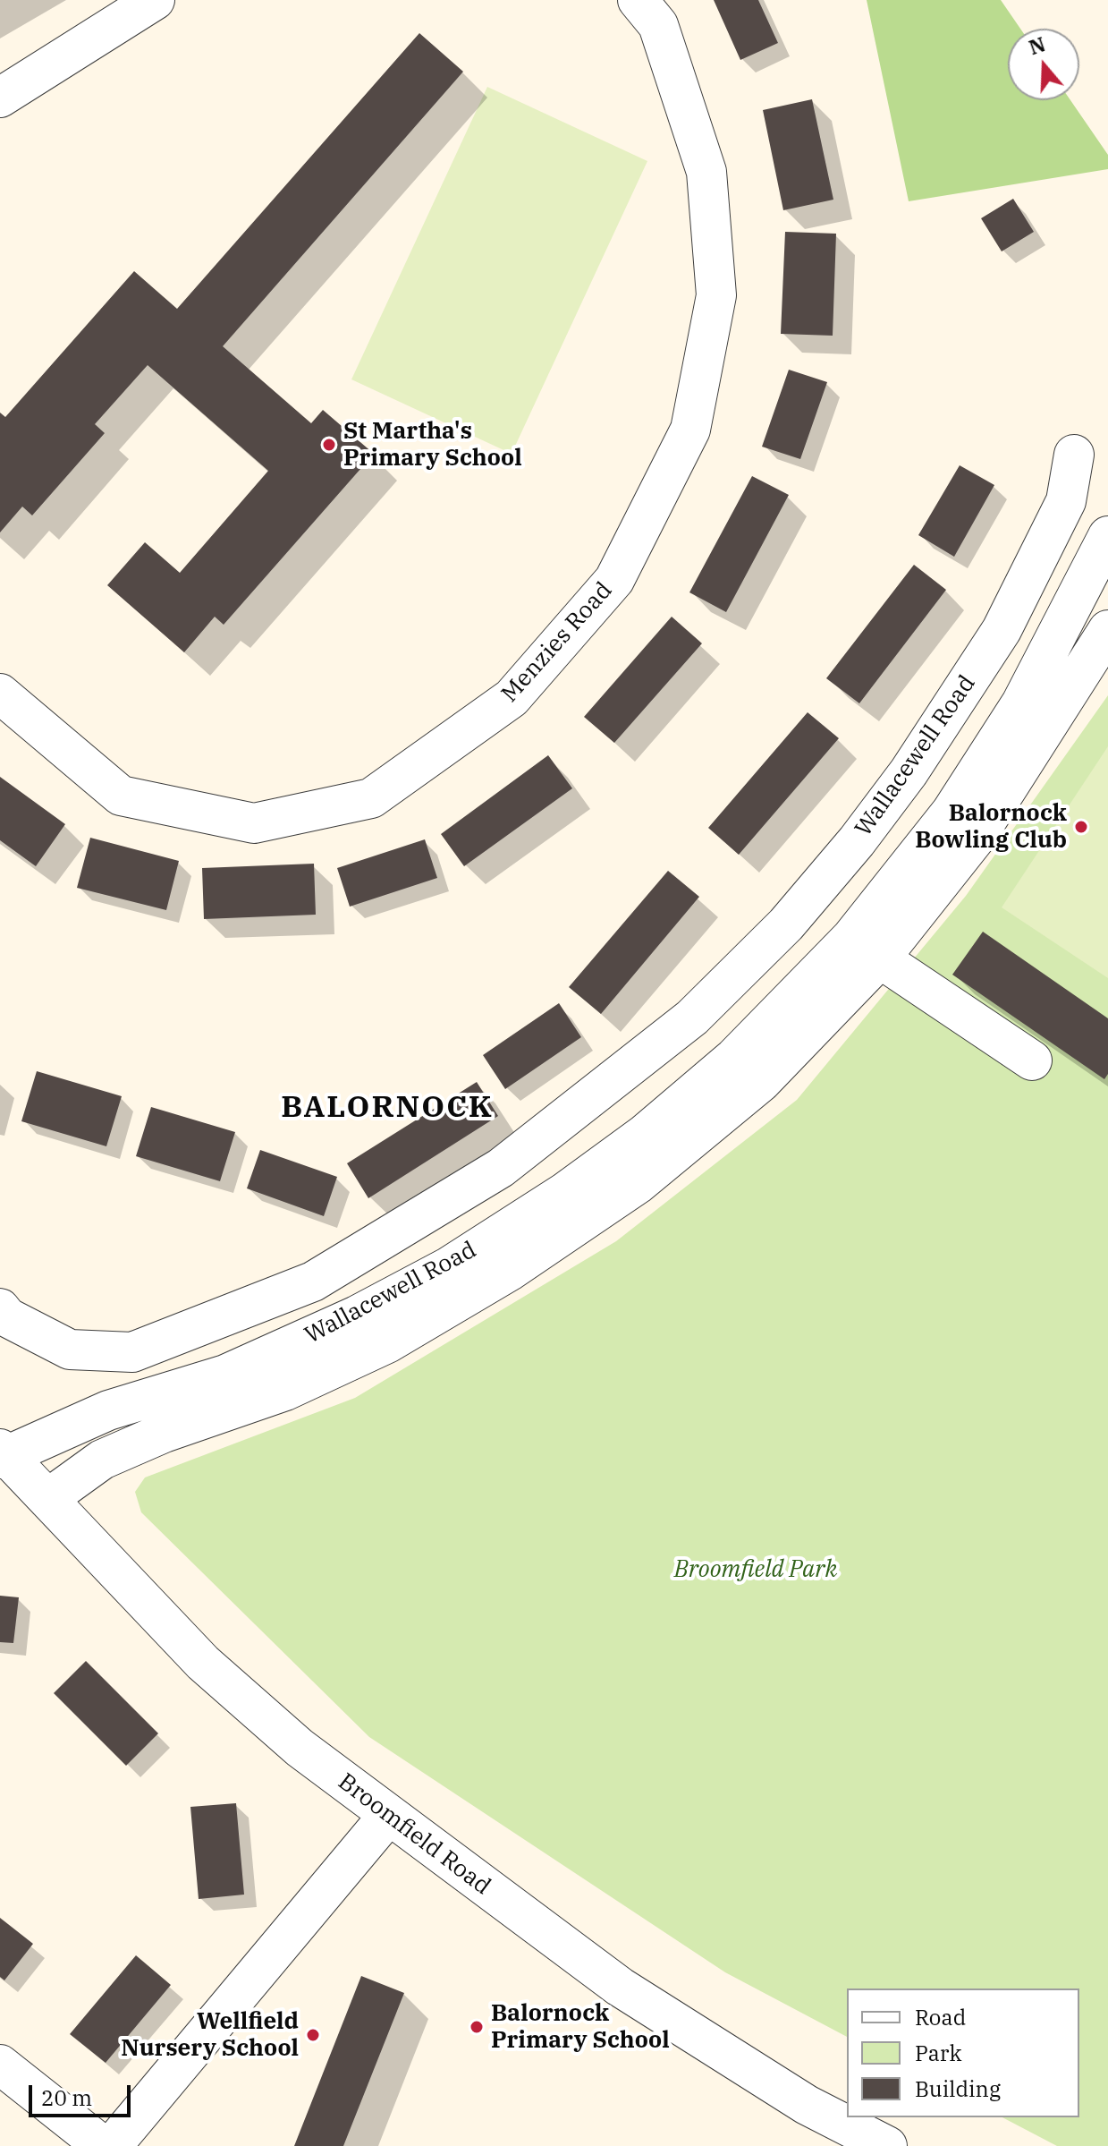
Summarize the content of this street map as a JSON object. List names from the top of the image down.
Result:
{
  "streets": {
    "street": ["Menzies Road", "Wallacewell Road", "Broomfield Road"]
  },
  "crossings": [
    ["Wallacewell Road", "Broomfield Road"]
  ],
  "districts": ["BALORNOCK"],
  "parks": ["Broomfield Park"],
  "places": [
    "St Martha's Primary School",
    "Balornock Bowling Club",
    "Balornock Primary School",
    "Wellfield Nursery School"
  ],
  "legend": ["Road", "Park", "Building"],
  "scale_bar": "20 m",
  "north": "top"
}
